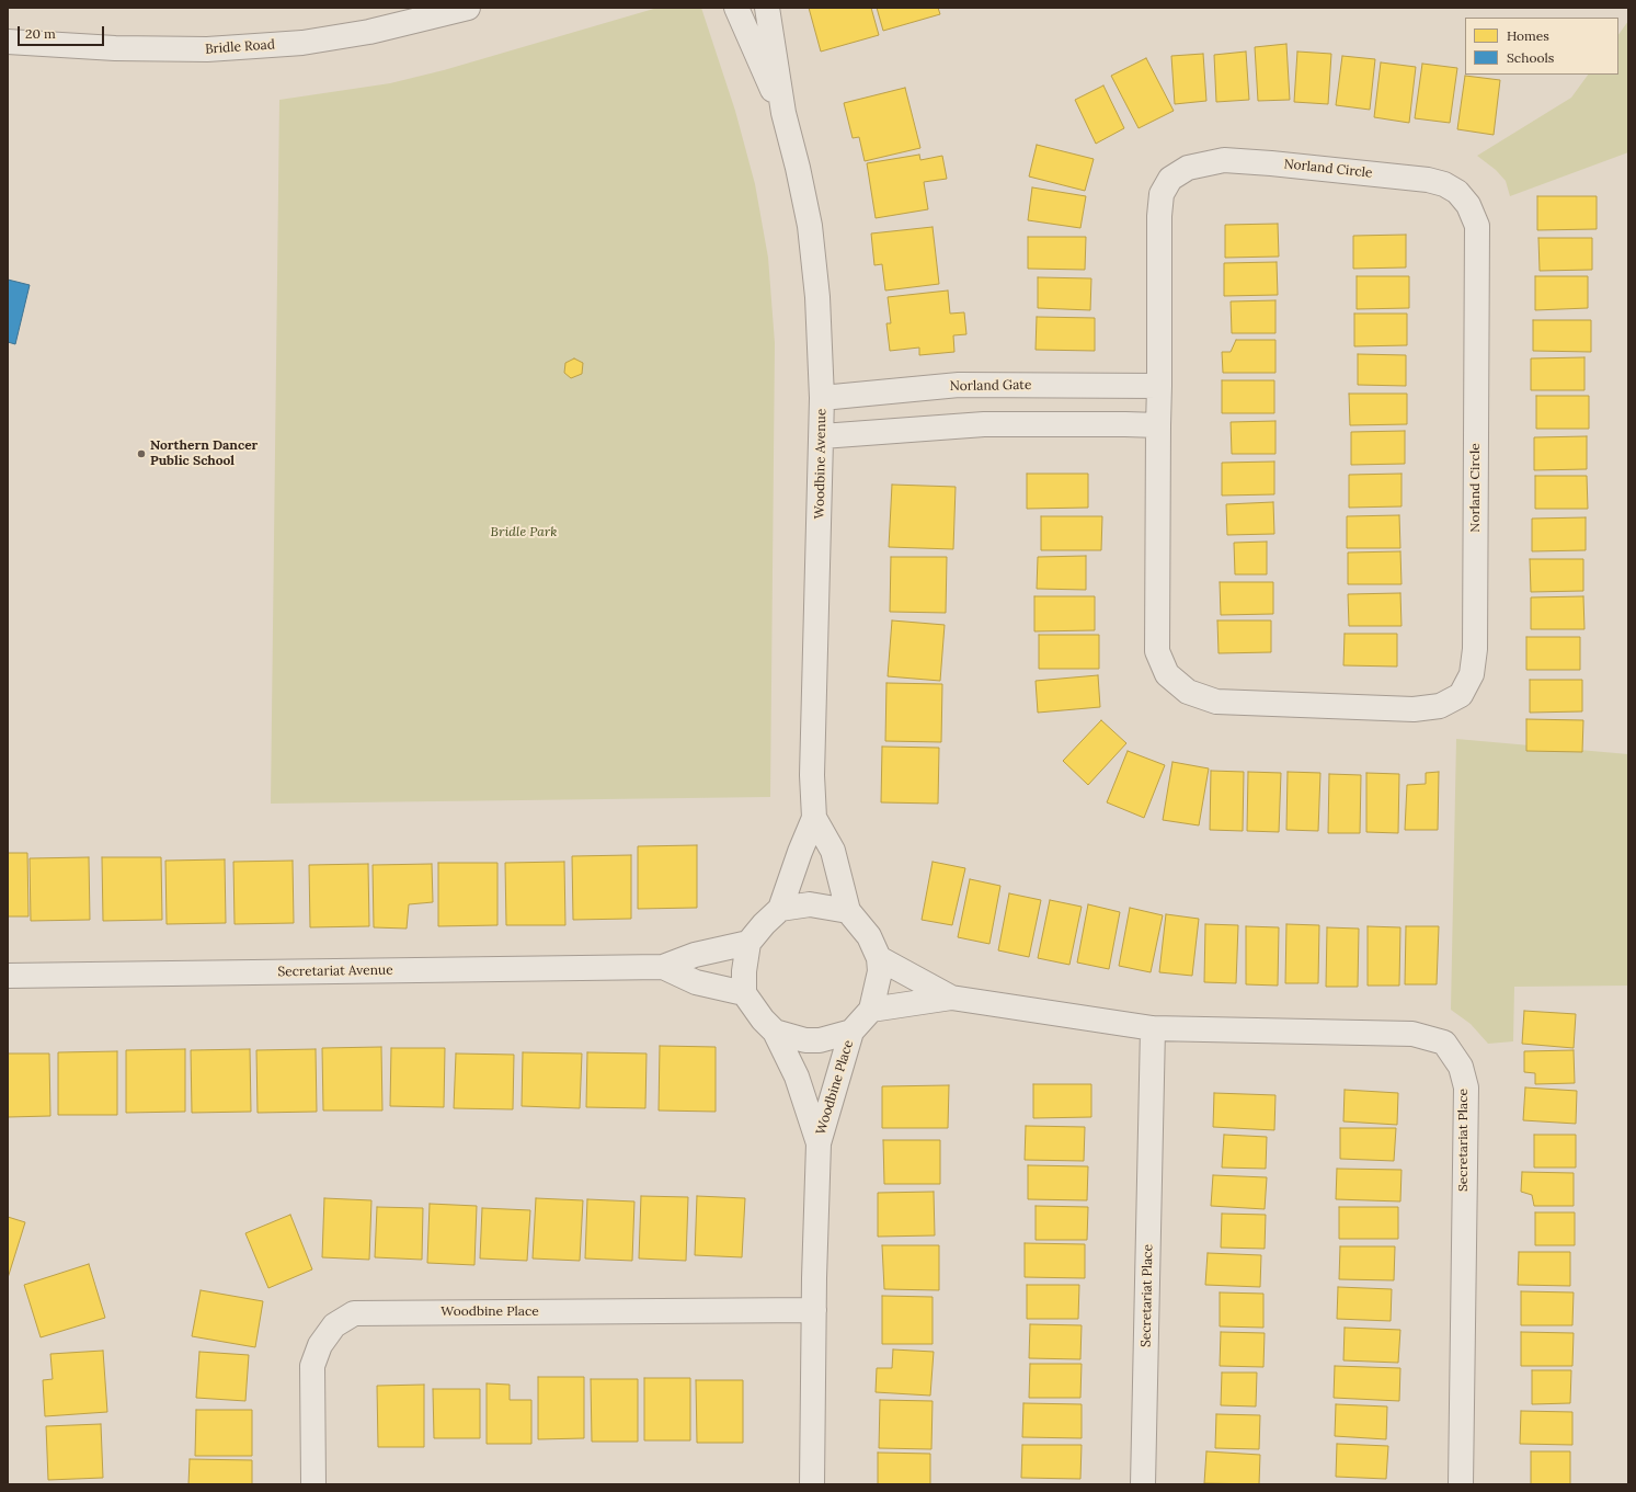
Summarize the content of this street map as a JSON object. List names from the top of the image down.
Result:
{
  "streets": {
    "street": [
      "Bridle Road",
      "Norland Circle",
      "Norland Gate",
      "Woodbine Avenue",
      "Secretariat Avenue",
      "Woodbine Place",
      "Secretariat Place"
    ]
  },
  "crossings": [
    ["Norland Circle", "Norland Gate"],
    ["Norland Gate", "Woodbine Avenue"],
    ["Woodbine Avenue", "Secretariat Avenue"],
    ["Woodbine Avenue", "Woodbine Place"],
    ["Woodbine Avenue", "Secretariat Place"],
    ["Secretariat Avenue", "Woodbine Place"],
    ["Secretariat Avenue", "Secretariat Place"],
    ["Woodbine Place", "Secretariat Place"]
  ],
  "parks": ["Bridle Park"],
  "places": ["Northern Dancer Public School"],
  "legend": ["Homes", "Schools"],
  "scale_bar": "20 m"
}
